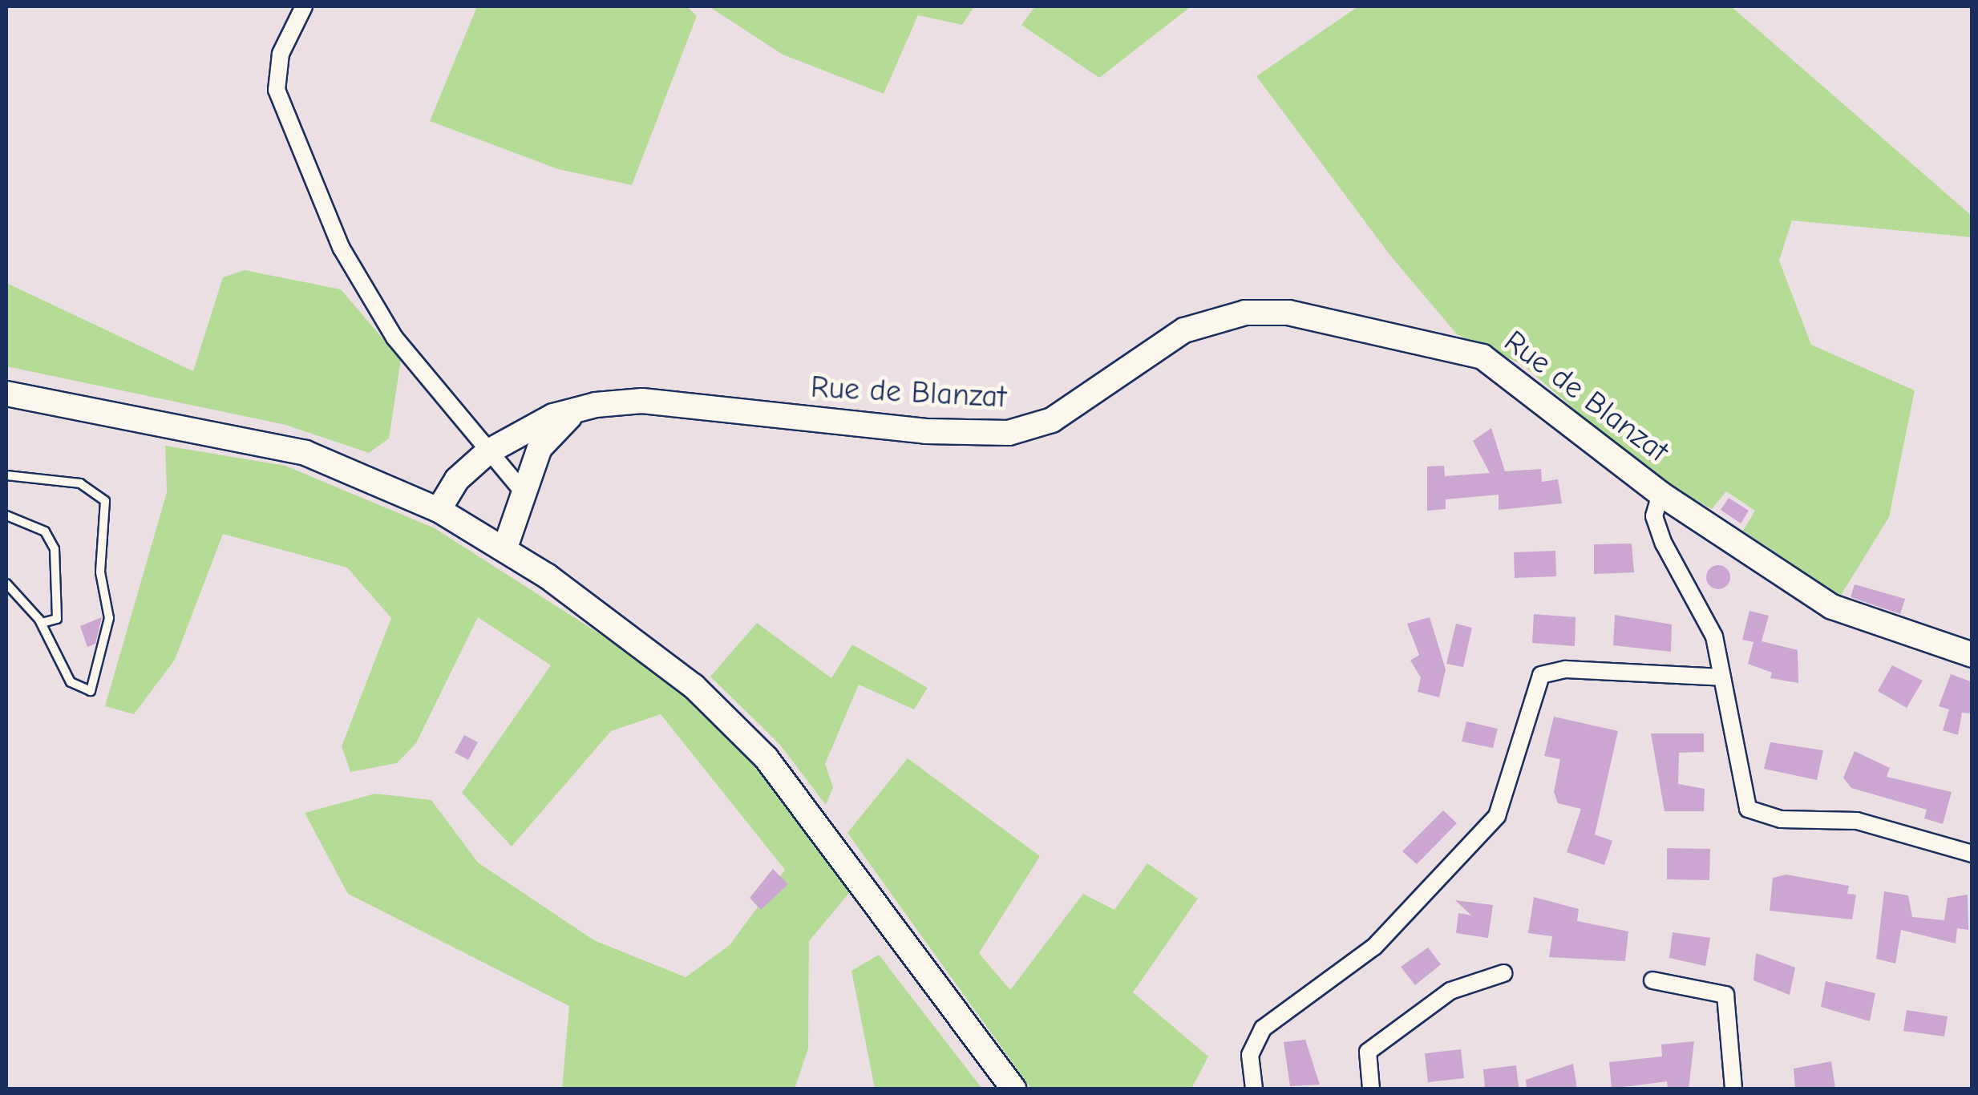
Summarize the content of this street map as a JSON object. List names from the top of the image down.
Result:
{
  "streets": {
    "street": ["Rue de Blanzat"]
  }
}
